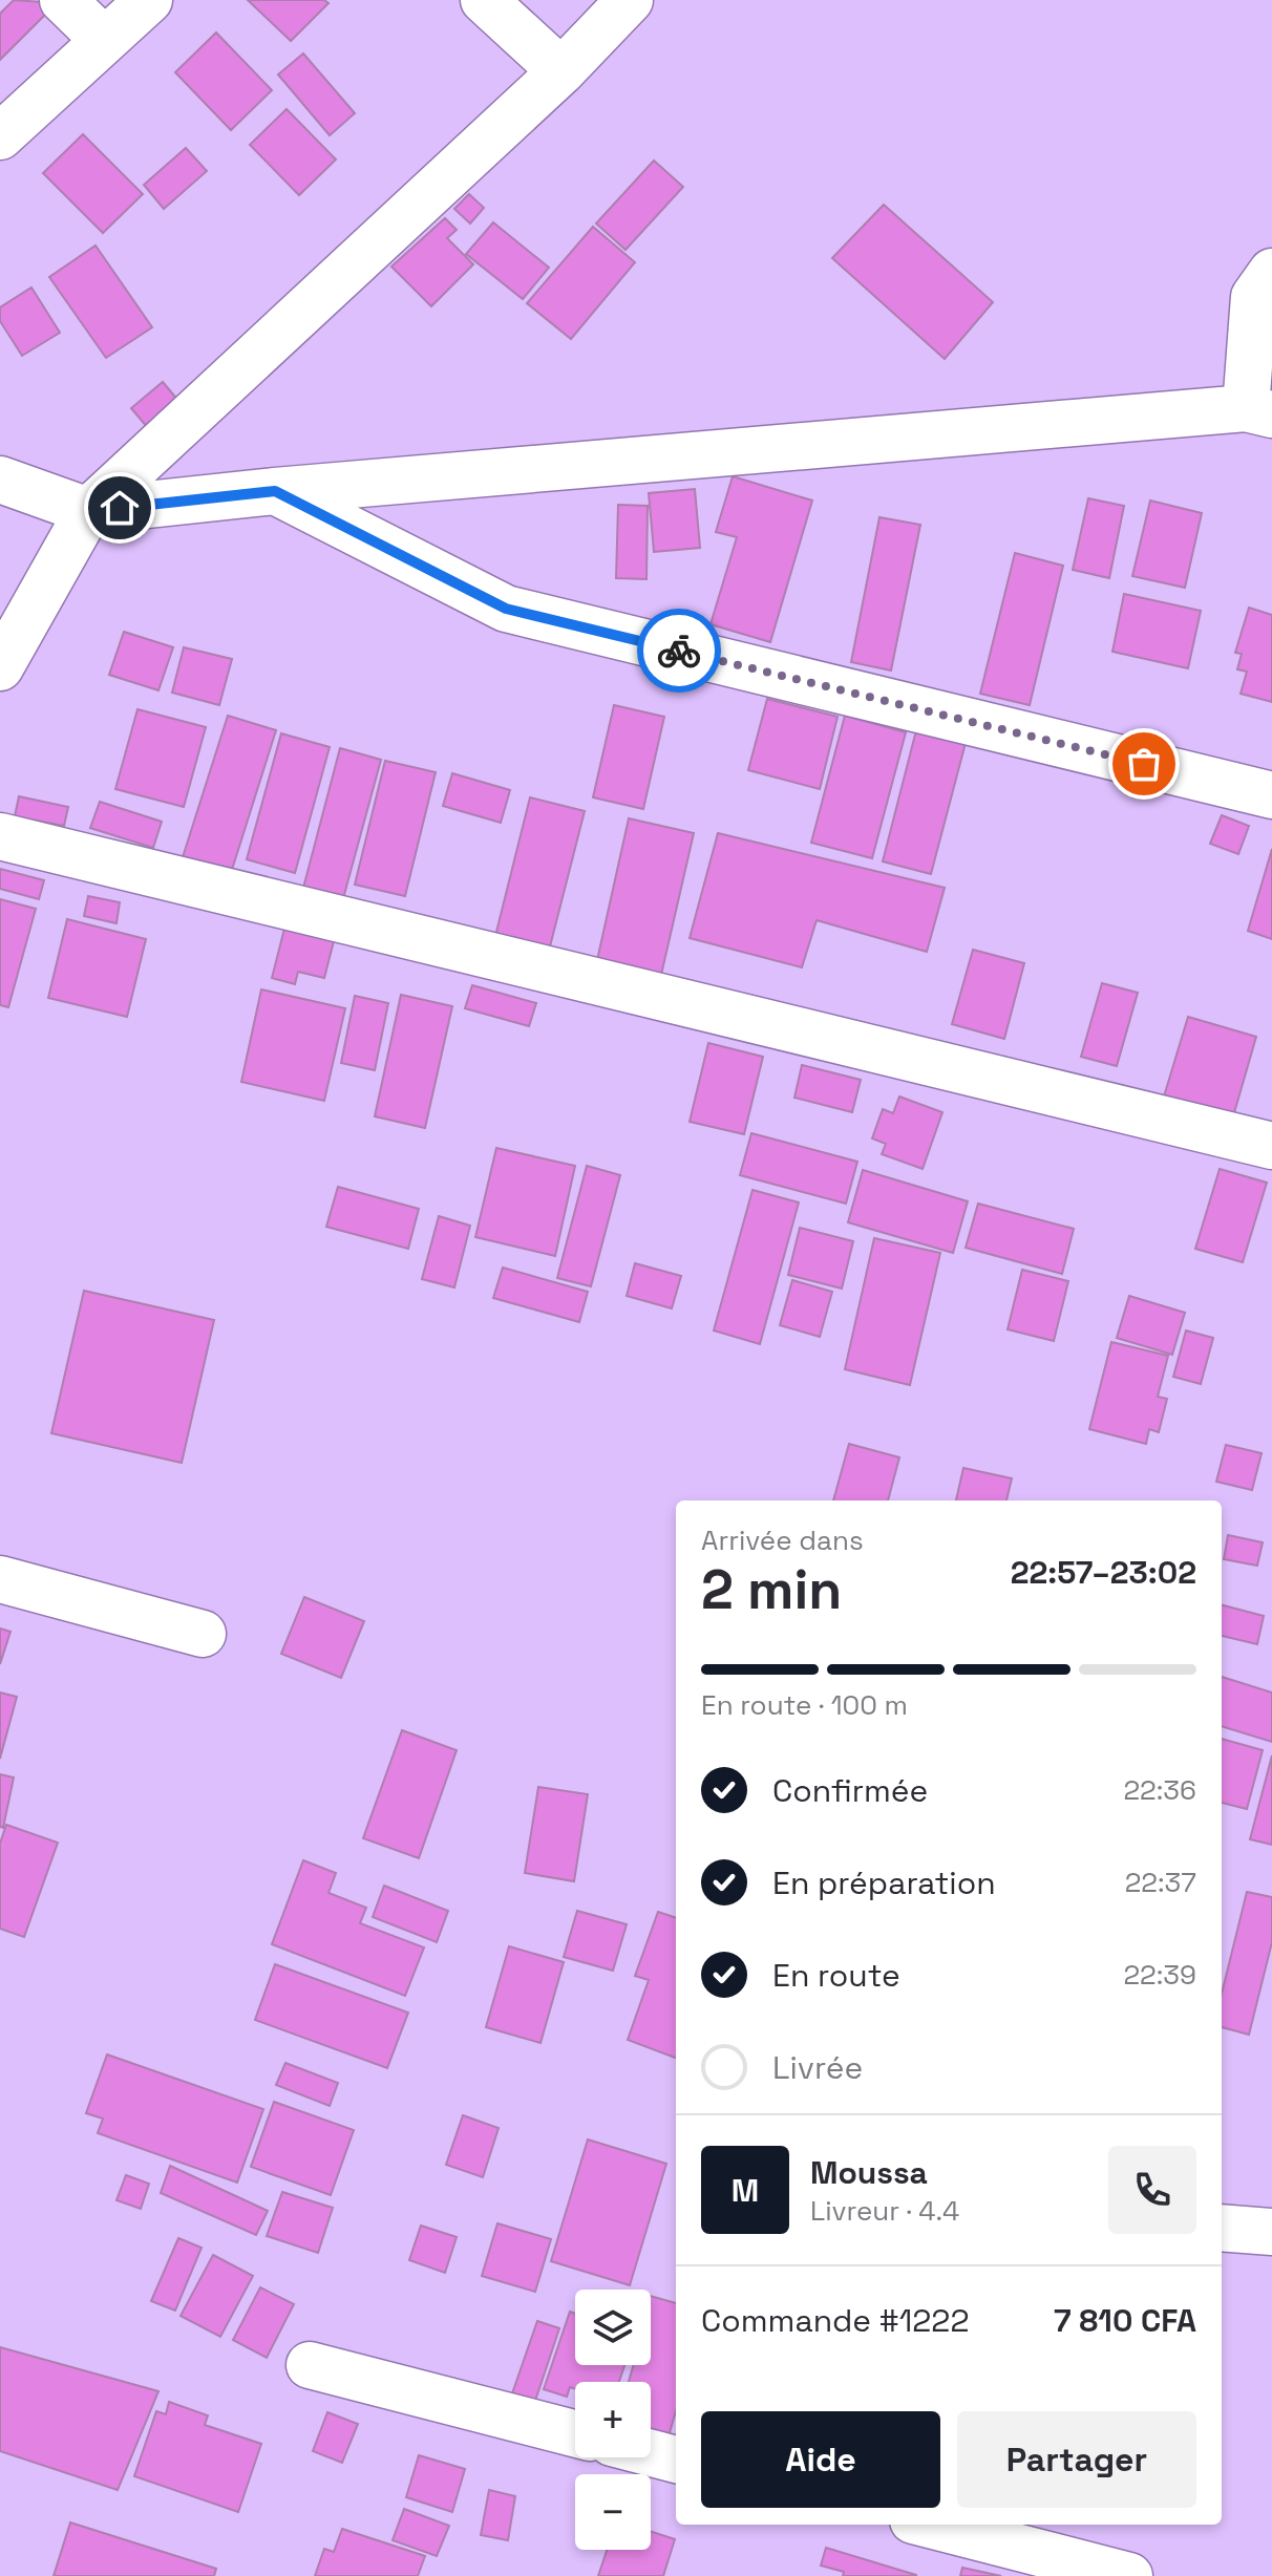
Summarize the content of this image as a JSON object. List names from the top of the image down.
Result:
{
  "page": {
    "heading": ["2 min", "Arrivée dans", "22:57–23:02"],
    "panel": [
      "Moussa",
      "Livreur · 4.4",
      "Commande #1222",
      "7 810 CFA"
    ],
    "bar": "En route · 100 m",
    "list": [
      ["Confirmée", "22:36"],
      ["En préparation", "22:37"],
      ["En route", "22:39"],
      "Livrée"
    ],
    "round": "M",
    "map_buttons": ["+", "−"],
    "buttons": ["Aide", "Partager"]
  }
}
